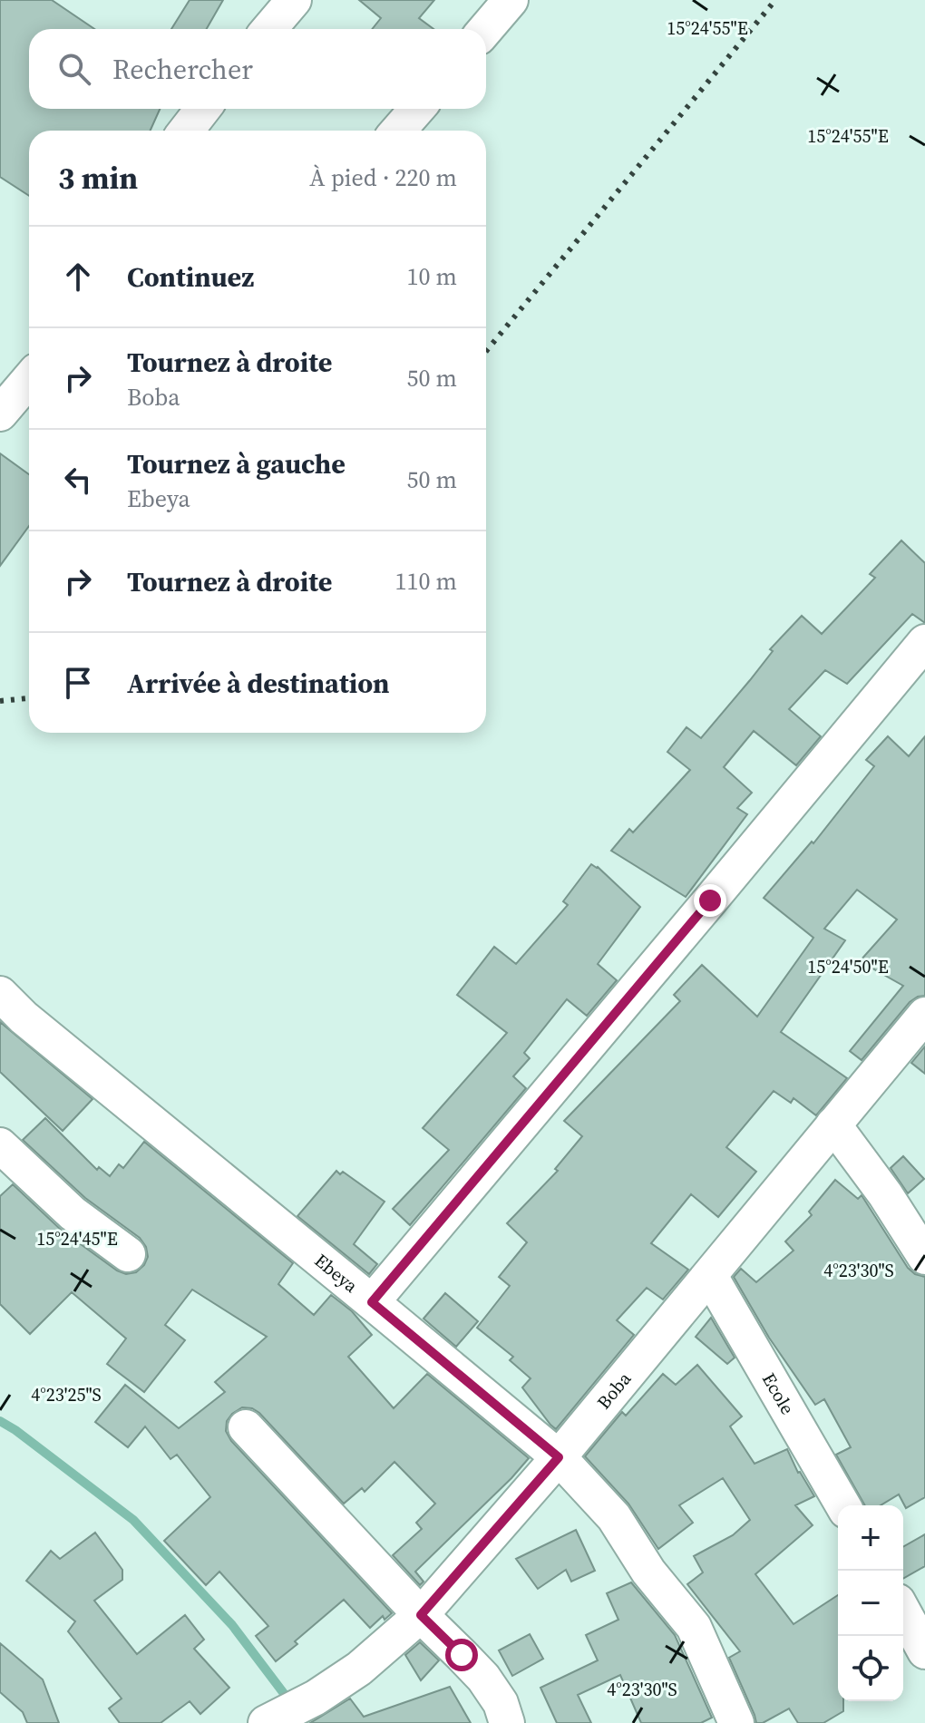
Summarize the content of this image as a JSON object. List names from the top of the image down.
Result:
{
  "streets": {
    "street": ["Ebeya", "Boba", "Ecole"]
  },
  "crossings": [
    ["Ebeya", "Boba"],
    ["Boba", "Ecole"]
  ],
  "page": {
    "search": "Rechercher",
    "heading": ["3 min", "À pied · 220 m"],
    "list": [
      ["Continuez", "10 m"],
      ["Tournez à droite", "Boba", "50 m"],
      ["Tournez à gauche", "Ebeya", "50 m"],
      ["Tournez à droite", "110 m"],
      "Arrivée à destination"
    ],
    "map_buttons": ["+", "−"]
  },
  "coordinates": [
    "15°24'55\"E",
    "15°24'50\"E",
    "15°24'45\"E",
    "4°23'30\"S",
    "4°23'25\"S"
  ]
}
